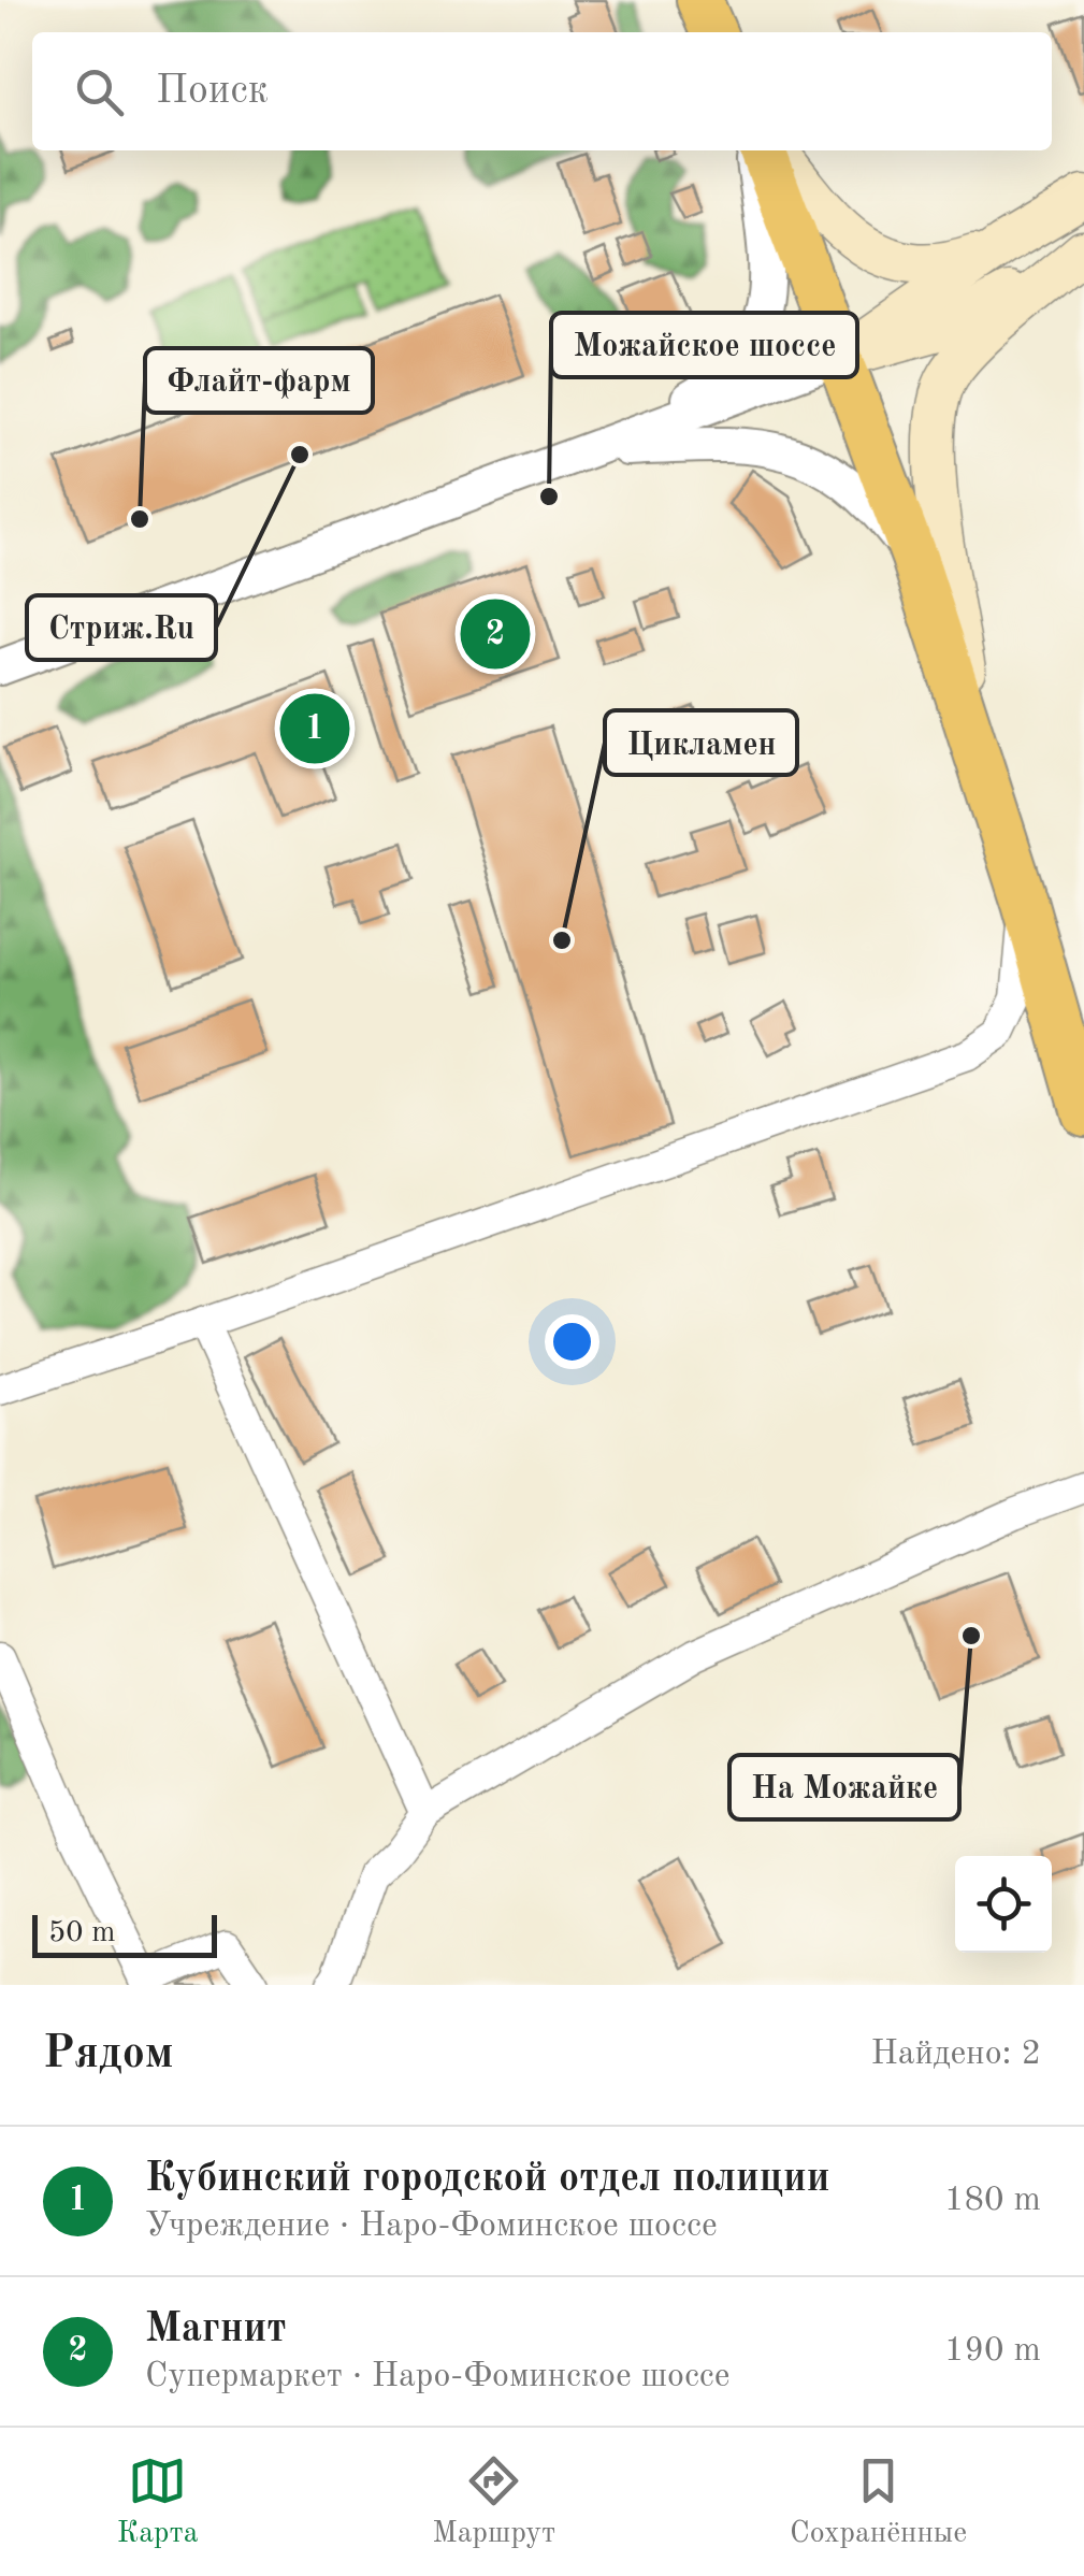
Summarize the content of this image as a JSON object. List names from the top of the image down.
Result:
{
  "places": [
    "Стриж.Ru",
    "Можайское шоссе",
    "Флайт-фарм",
    "Цикламен",
    "На Можайке"
  ],
  "scale_bar": "50 m",
  "page": {
    "search": "Поиск",
    "pins": ["2", "1"],
    "scale": "50 m",
    "heading": ["Рядом", "Найдено: 2"],
    "list": [
      {
        "mark": "1",
        "name": "Кубинский городской отдел полиции",
        "note": "Учреждение · Наро-Фоминское шоссе",
        "value": "180 m"
      },
      {
        "mark": "2",
        "name": "Магнит",
        "note": "Супермаркет · Наро-Фоминское шоссе",
        "value": "190 m"
      }
    ],
    "nav": ["Карта", "Маршрут", "Сохранённые"]
  }
}
